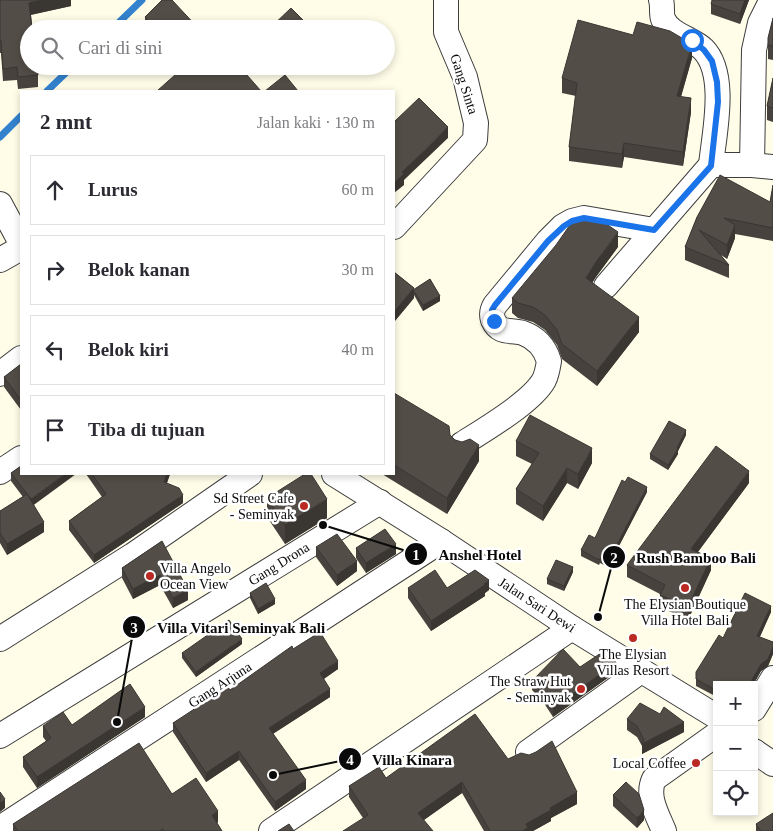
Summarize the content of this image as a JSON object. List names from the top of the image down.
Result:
{
  "streets": {
    "street": [
      "Gang Sinta",
      "Gang Drona",
      "Jalan Sari Dewi",
      "Gang Arjuna"
    ]
  },
  "crossings": [
    ["Gang Drona", "Jalan Sari Dewi"],
    ["Jalan Sari Dewi", "Gang Arjuna"]
  ],
  "places": [
    "Sd Street Cafe - Seminyak",
    "Anshel Hotel",
    "Villa Angelo Ocean View",
    "The Elysian Boutique Villa Hotel Bali",
    "Rush Bamboo Bali",
    "The Elysian Villas Resort",
    "The Straw Hut - Seminyak",
    "Villa Vitari Seminyak Bali",
    "Local Coffee",
    "Villa Kinara"
  ],
  "page": {
    "search": "Cari di sini",
    "heading": ["2 mnt", "Jalan kaki · 130 m"],
    "list": [
      ["Lurus", "60 m"],
      ["Belok kanan", "30 m"],
      ["Belok kiri", "40 m"],
      "Tiba di tujuan"
    ],
    "map_buttons": ["+", "−"]
  }
}
